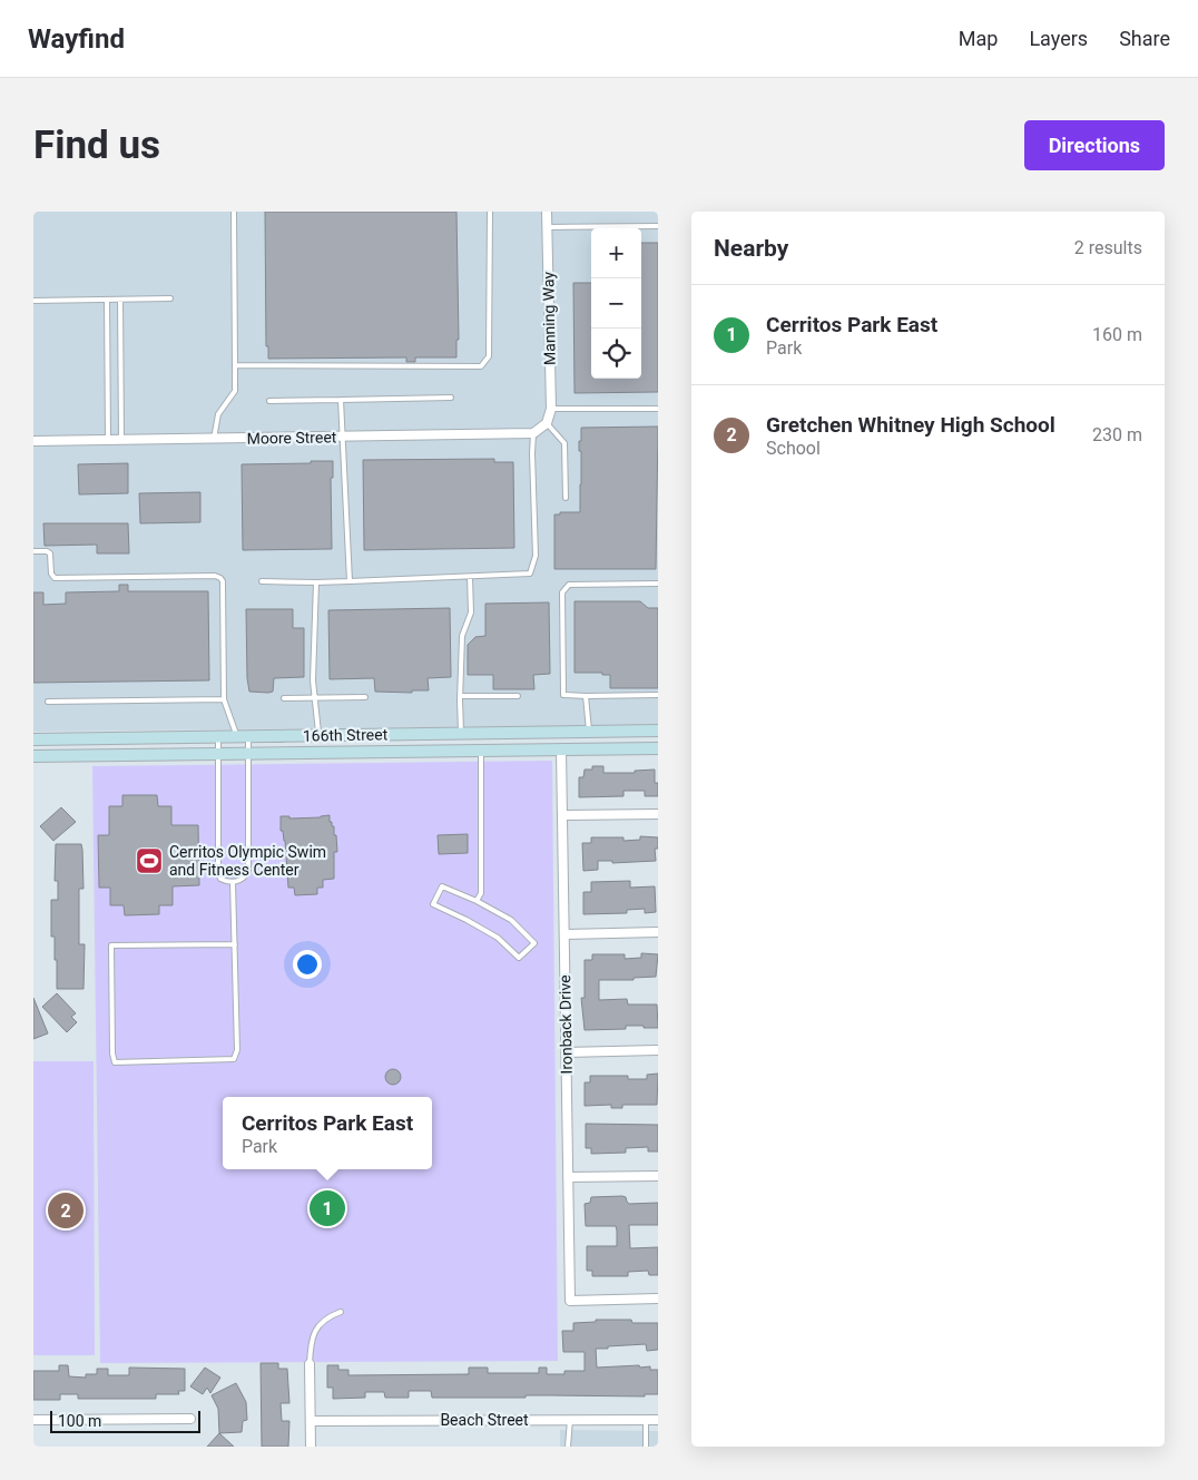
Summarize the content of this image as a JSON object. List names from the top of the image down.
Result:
{
  "streets": {
    "street": [
      "Manning Way",
      "Moore Street",
      "166th Street",
      "Ironback Drive",
      "Beach Street"
    ]
  },
  "crossings": [
    ["166th Street", "Ironback Drive"]
  ],
  "places": {
    "sports": ["Cerritos Olympic Swim and Fitness Center"]
  },
  "scale_bar": "100 m",
  "page": {
    "header": "Wayfind",
    "nav": ["Map", "Layers", "Share"],
    "buttons": "Directions",
    "title": "Find us",
    "heading": ["Nearby", "2 results"],
    "map_buttons": ["+", "−"],
    "list": [
      {
        "mark": "1",
        "name": "Cerritos Park East",
        "note": "Park",
        "value": "160 m"
      },
      {
        "mark": "2",
        "name": "Gretchen Whitney High School",
        "note": "School",
        "value": "230 m"
      }
    ],
    "popup": ["Cerritos Park East", "Park"],
    "pins": ["1", "2"],
    "scale": "100 m"
  }
}
